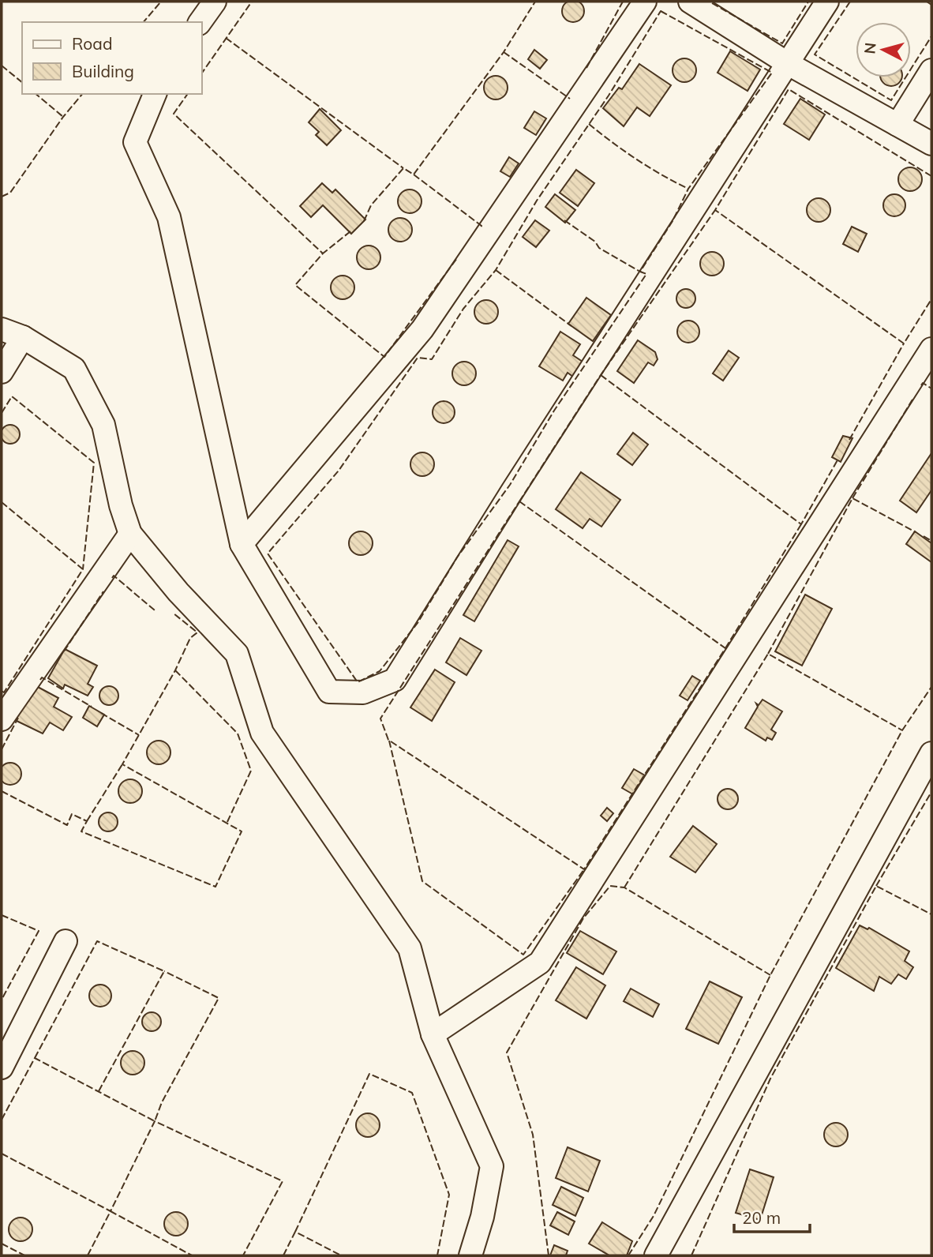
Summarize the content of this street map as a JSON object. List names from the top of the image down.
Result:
{
  "legend": ["Road", "Building"],
  "scale_bar": "20 m",
  "north": "left"
}
